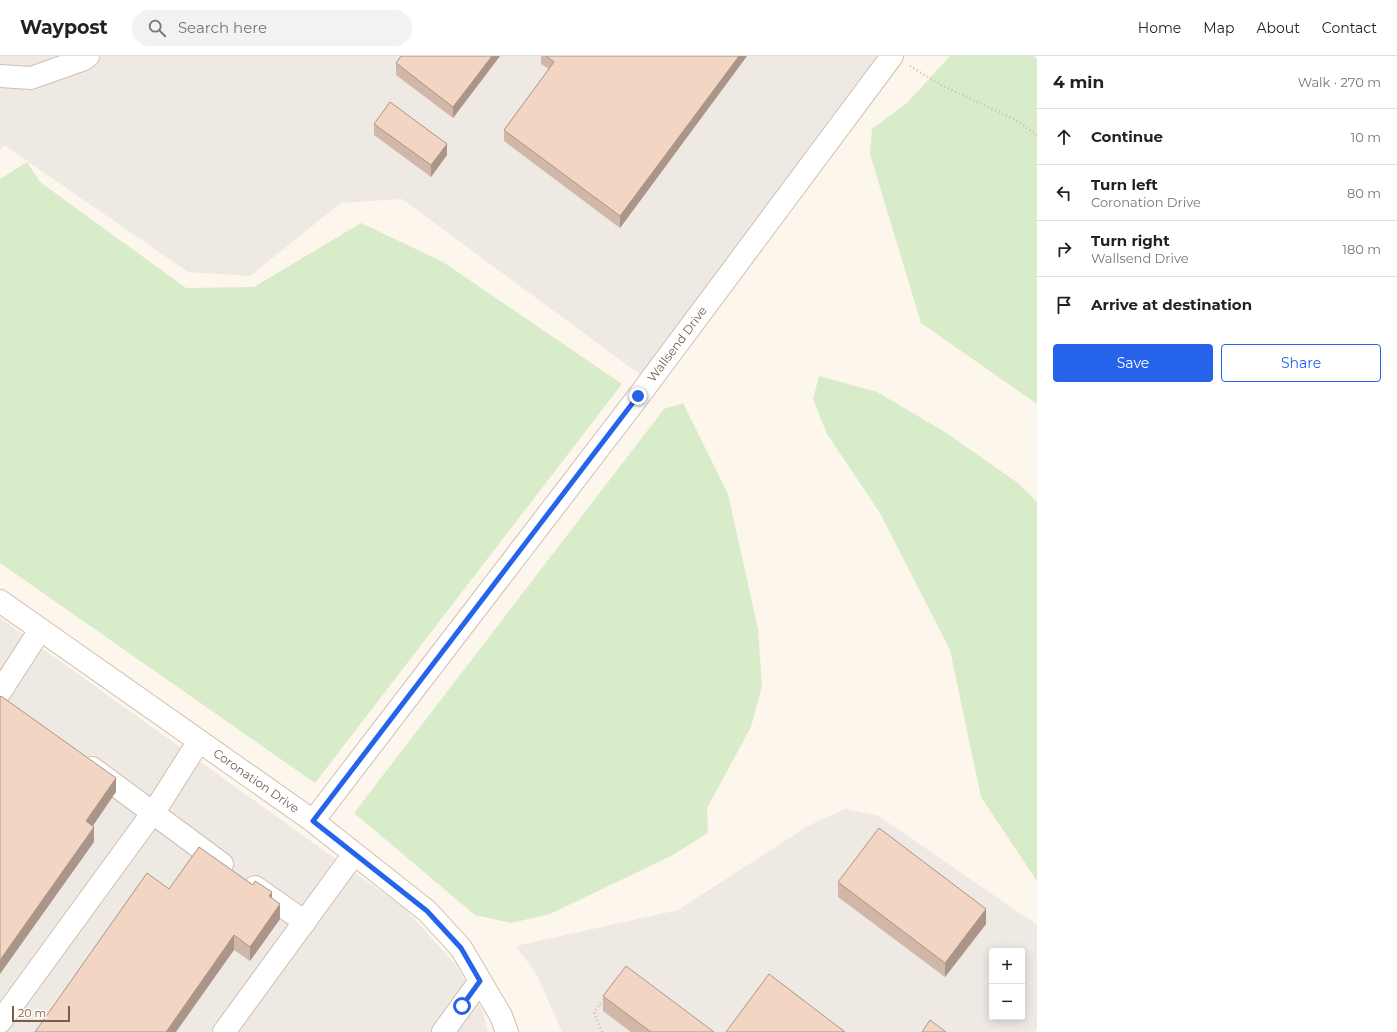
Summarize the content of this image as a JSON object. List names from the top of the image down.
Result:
{
  "streets": {
    "street": ["Wallsend Drive", "Coronation Drive"]
  },
  "crossings": [
    ["Wallsend Drive", "Coronation Drive"]
  ],
  "scale_bar": "20 m",
  "page": {
    "header": "Waypost",
    "search": "Search here",
    "nav": [
      "Home",
      "Map",
      "About",
      "Contact"
    ],
    "heading": ["4 min", "Walk · 270 m"],
    "list": [
      ["Continue", "10 m"],
      ["Turn left", "Coronation Drive", "80 m"],
      ["Turn right", "Wallsend Drive", "180 m"],
      "Arrive at destination"
    ],
    "buttons": ["Save", "Share"],
    "map_buttons": ["+", "−"],
    "scale": "20 m"
  }
}
